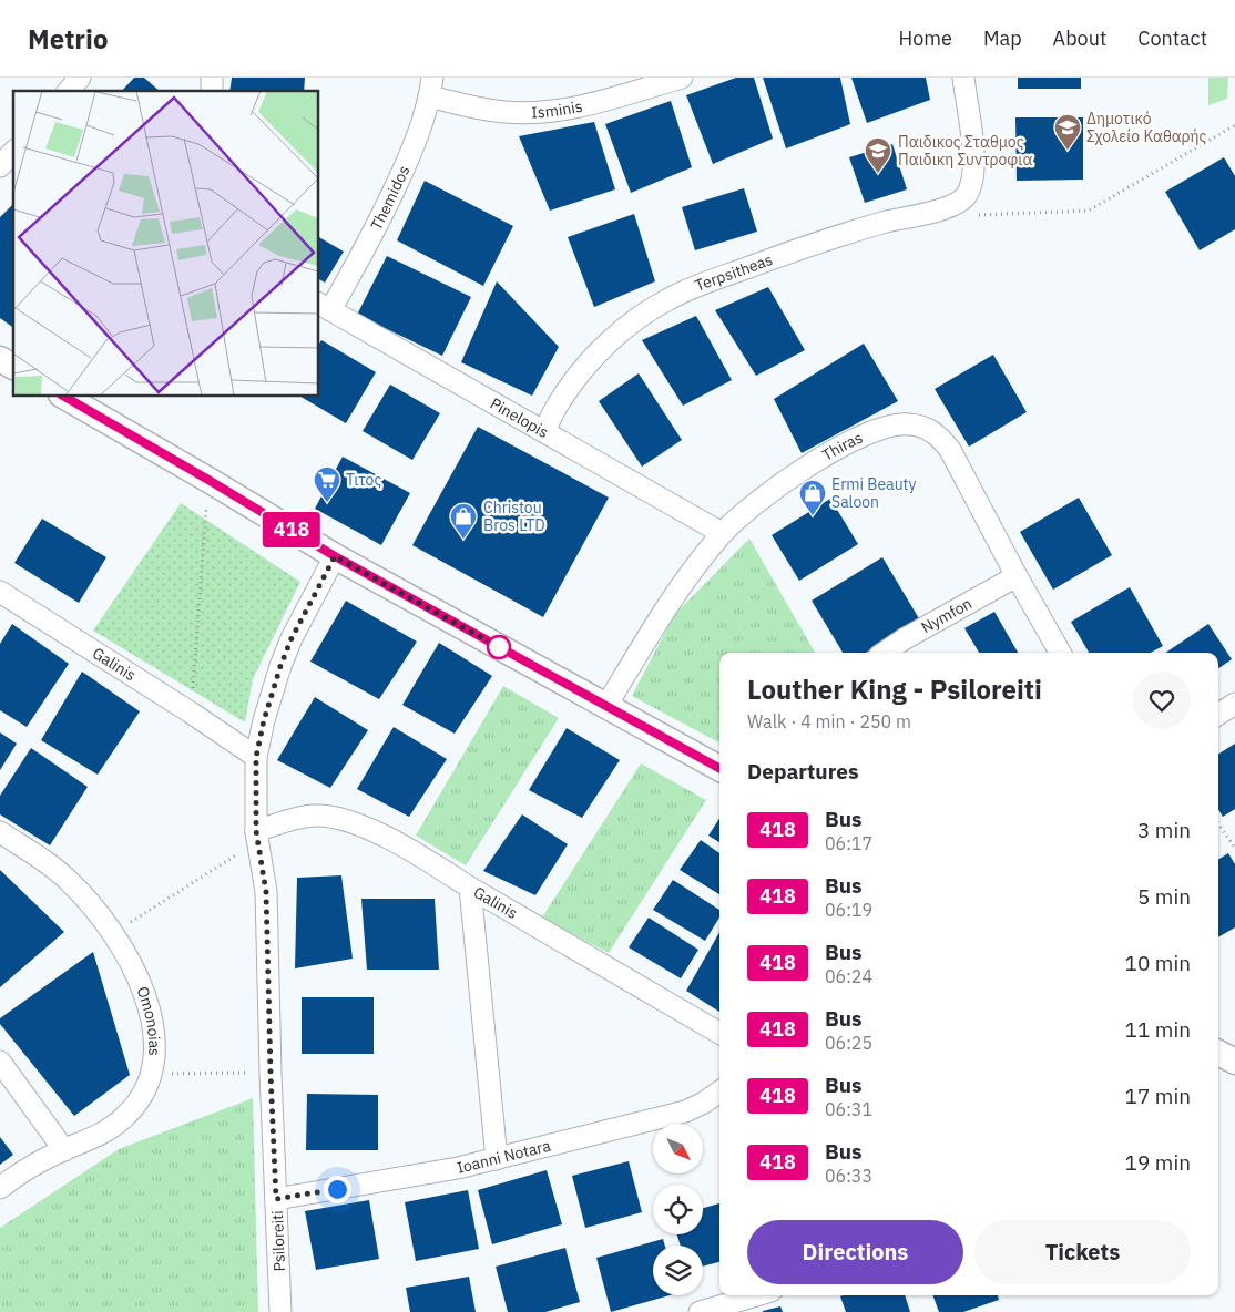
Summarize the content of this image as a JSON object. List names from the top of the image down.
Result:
{
  "streets": {
    "street": [
      "Isminis",
      "Themidos",
      "Terpsitheas",
      "Pinelopis",
      "Thiras",
      "Nymfon",
      "Galinis",
      "Omonoias",
      "Ioanni Notara",
      "Psiloreiti"
    ]
  },
  "crossings": [
    ["Isminis", "Themidos"],
    ["Themidos", "Pinelopis"],
    ["Terpsitheas", "Pinelopis"],
    ["Pinelopis", "Thiras"],
    ["Thiras", "Nymfon"],
    ["Galinis", "Psiloreiti"],
    ["Ioanni Notara", "Psiloreiti"]
  ],
  "places": {
    "school or university": ["Δημοτικό Σχολείο Καθαρής", "Παιδικος Σταθμος Παιδικη Συντροφια"],
    "supermarket": ["Τιτος"],
    "shop": ["Ermi Beauty Saloon", "Christou Bros LTD"]
  },
  "lines": ["bus line 418"],
  "north": "bottom right",
  "page": {
    "header": "Metrio",
    "nav": [
      "Home",
      "Map",
      "About",
      "Contact"
    ],
    "on_map": "418",
    "heading": [
      ["Louther King - Psiloreiti", "Walk · 4 min · 250 m"],
      "Departures"
    ],
    "list": [
      {
        "mark": "418",
        "name": "Bus",
        "note": "06:17",
        "value": "3 min"
      },
      {
        "mark": "418",
        "name": "Bus",
        "note": "06:19",
        "value": "5 min"
      },
      {
        "mark": "418",
        "name": "Bus",
        "note": "06:24",
        "value": "10 min"
      },
      {
        "mark": "418",
        "name": "Bus",
        "note": "06:25",
        "value": "11 min"
      },
      {
        "mark": "418",
        "name": "Bus",
        "note": "06:31",
        "value": "17 min"
      },
      {
        "mark": "418",
        "name": "Bus",
        "note": "06:33",
        "value": "19 min"
      }
    ],
    "buttons": ["Directions", "Tickets"]
  }
}
